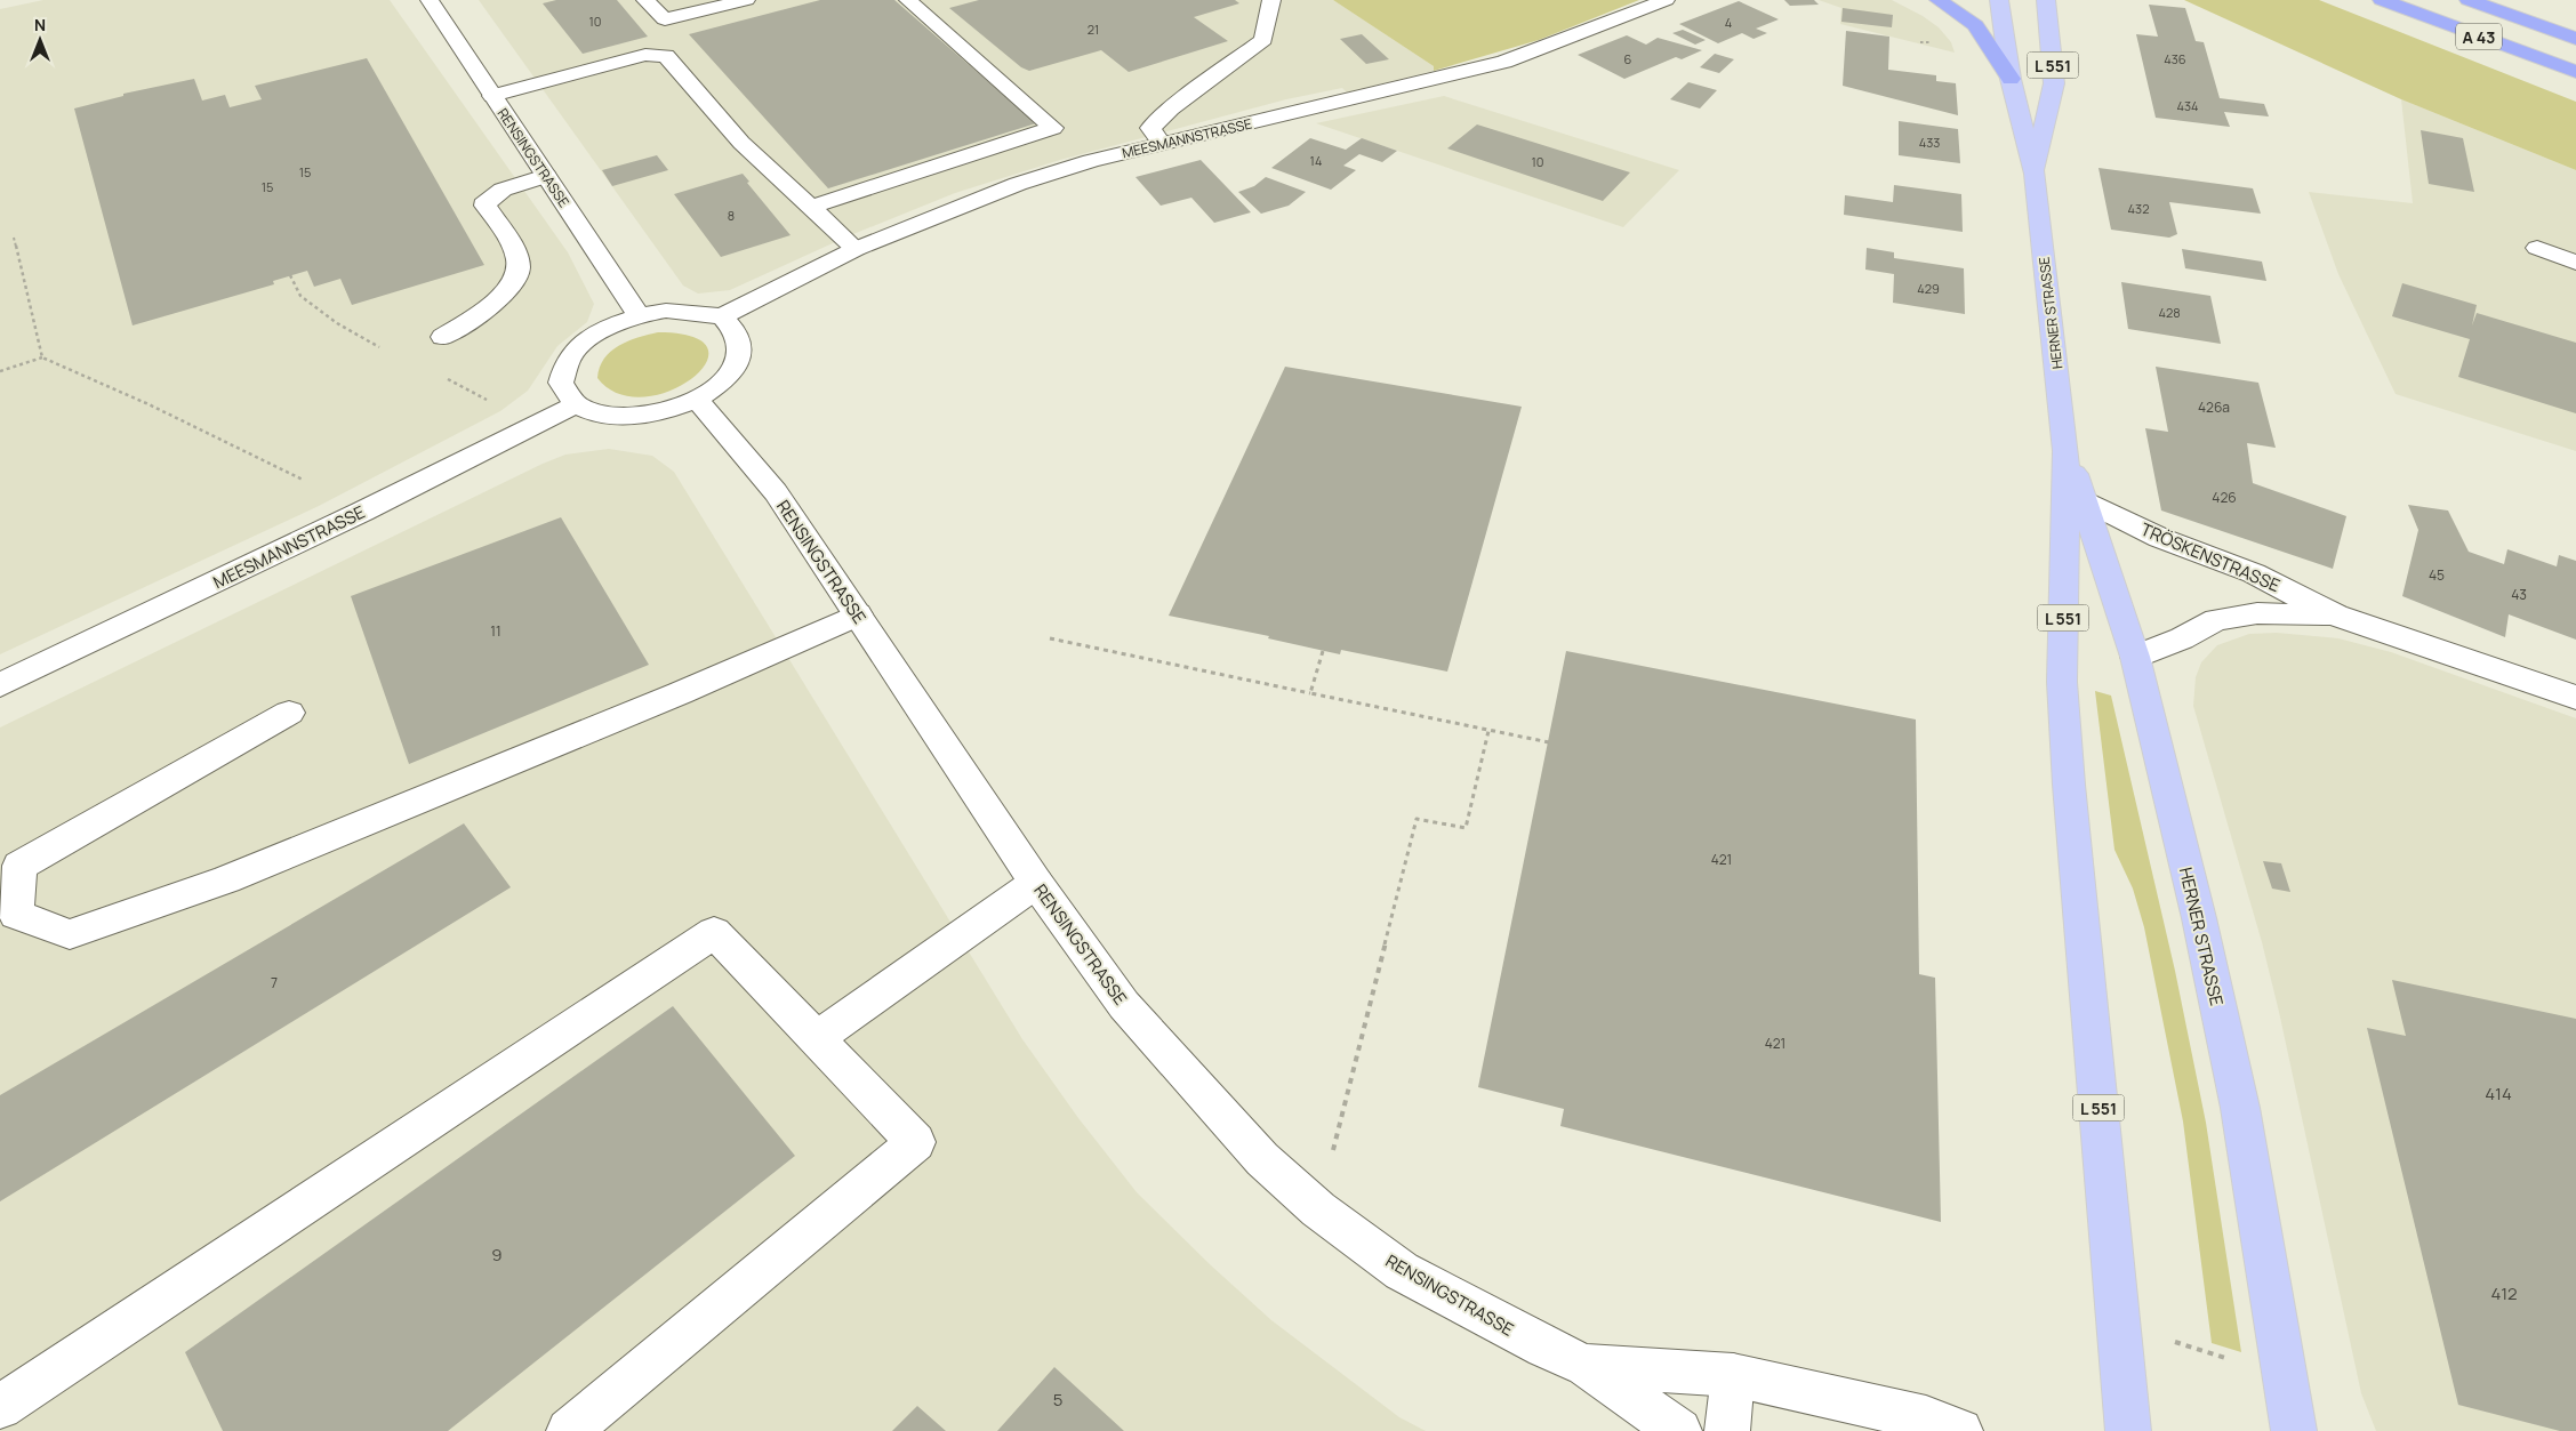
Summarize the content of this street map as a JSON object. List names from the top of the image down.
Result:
{
  "streets": {
    "highway": ["A 43"],
    "main road": ["L 551", "HERNER STRASSE"],
    "street": ["MEESMANNSTRASSE", "RENSINGSTRASSE", "TRÖSKENSTRASSE"]
  },
  "crossings": [
    ["HERNER STRASSE", "TRÖSKENSTRASSE"]
  ],
  "house_numbers": [
    "10",
    "4",
    "21",
    "6",
    "436",
    "434",
    "433",
    "14",
    "10",
    "15",
    "15",
    "432",
    "8",
    "429",
    "428",
    "426a",
    "426",
    "45",
    "43",
    "11",
    "421",
    "7",
    "421",
    "414",
    "9",
    "412",
    "5"
  ],
  "north": "top"
}
